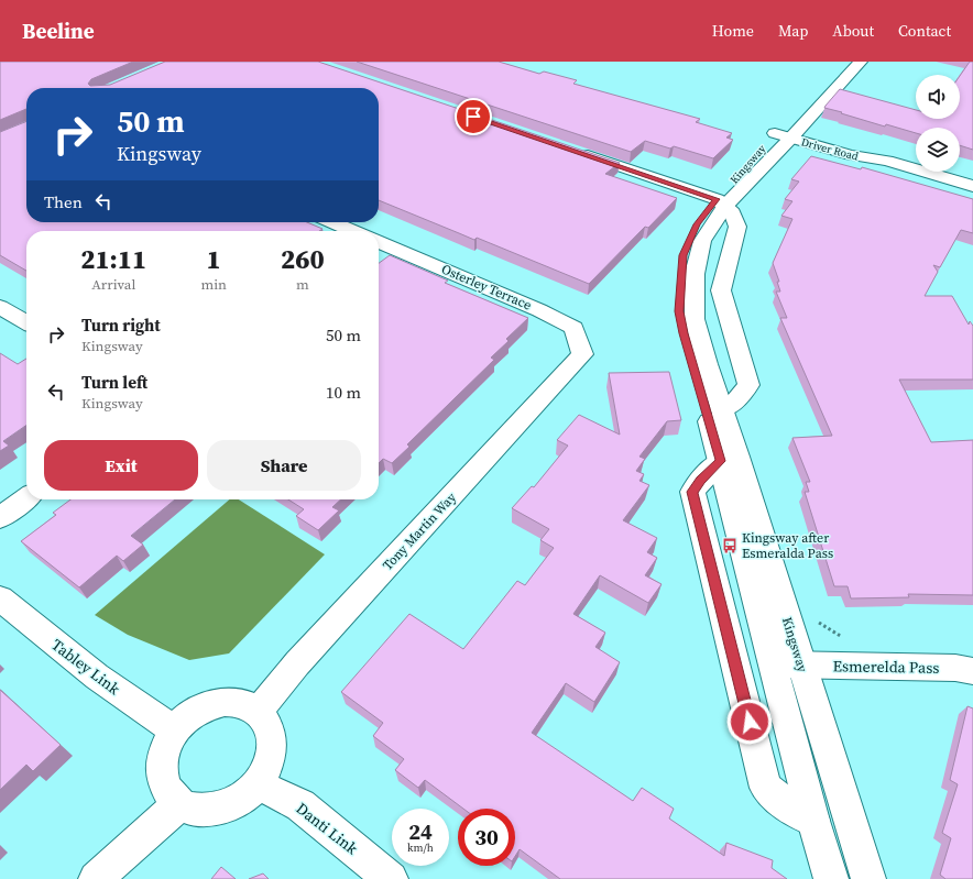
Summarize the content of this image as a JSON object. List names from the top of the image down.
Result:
{
  "streets": {
    "street": [
      "Driver Road",
      "Kingsway",
      "Osterley Terrace",
      "Tony Martin Way",
      "Tabley Link",
      "Esmerelda Pass",
      "Danti Link"
    ]
  },
  "crossings": [
    ["Driver Road", "Kingsway"],
    ["Kingsway", "Esmerelda Pass"],
    ["Osterley Terrace", "Tony Martin Way"],
    ["Tony Martin Way", "Tabley Link"],
    ["Tony Martin Way", "Danti Link"],
    ["Tabley Link", "Danti Link"]
  ],
  "places": {
    "bus stop": ["Kingsway after Esmeralda Pass"]
  },
  "page": {
    "header": "Beeline",
    "nav": [
      "Home",
      "Map",
      "About",
      "Contact"
    ],
    "turn": ["50 m", "Kingsway"],
    "then": "Then",
    "eta": [
      "21:11",
      "Arrival",
      "1",
      "min",
      "260",
      "m"
    ],
    "list": [
      {
        "name": "Turn right",
        "note": "Kingsway",
        "value": "50 m"
      },
      {
        "name": "Turn left",
        "note": "Kingsway",
        "value": "10 m"
      }
    ],
    "buttons": ["Exit", "Share"],
    "speed": "24 km/h",
    "limit": "30"
  }
}
